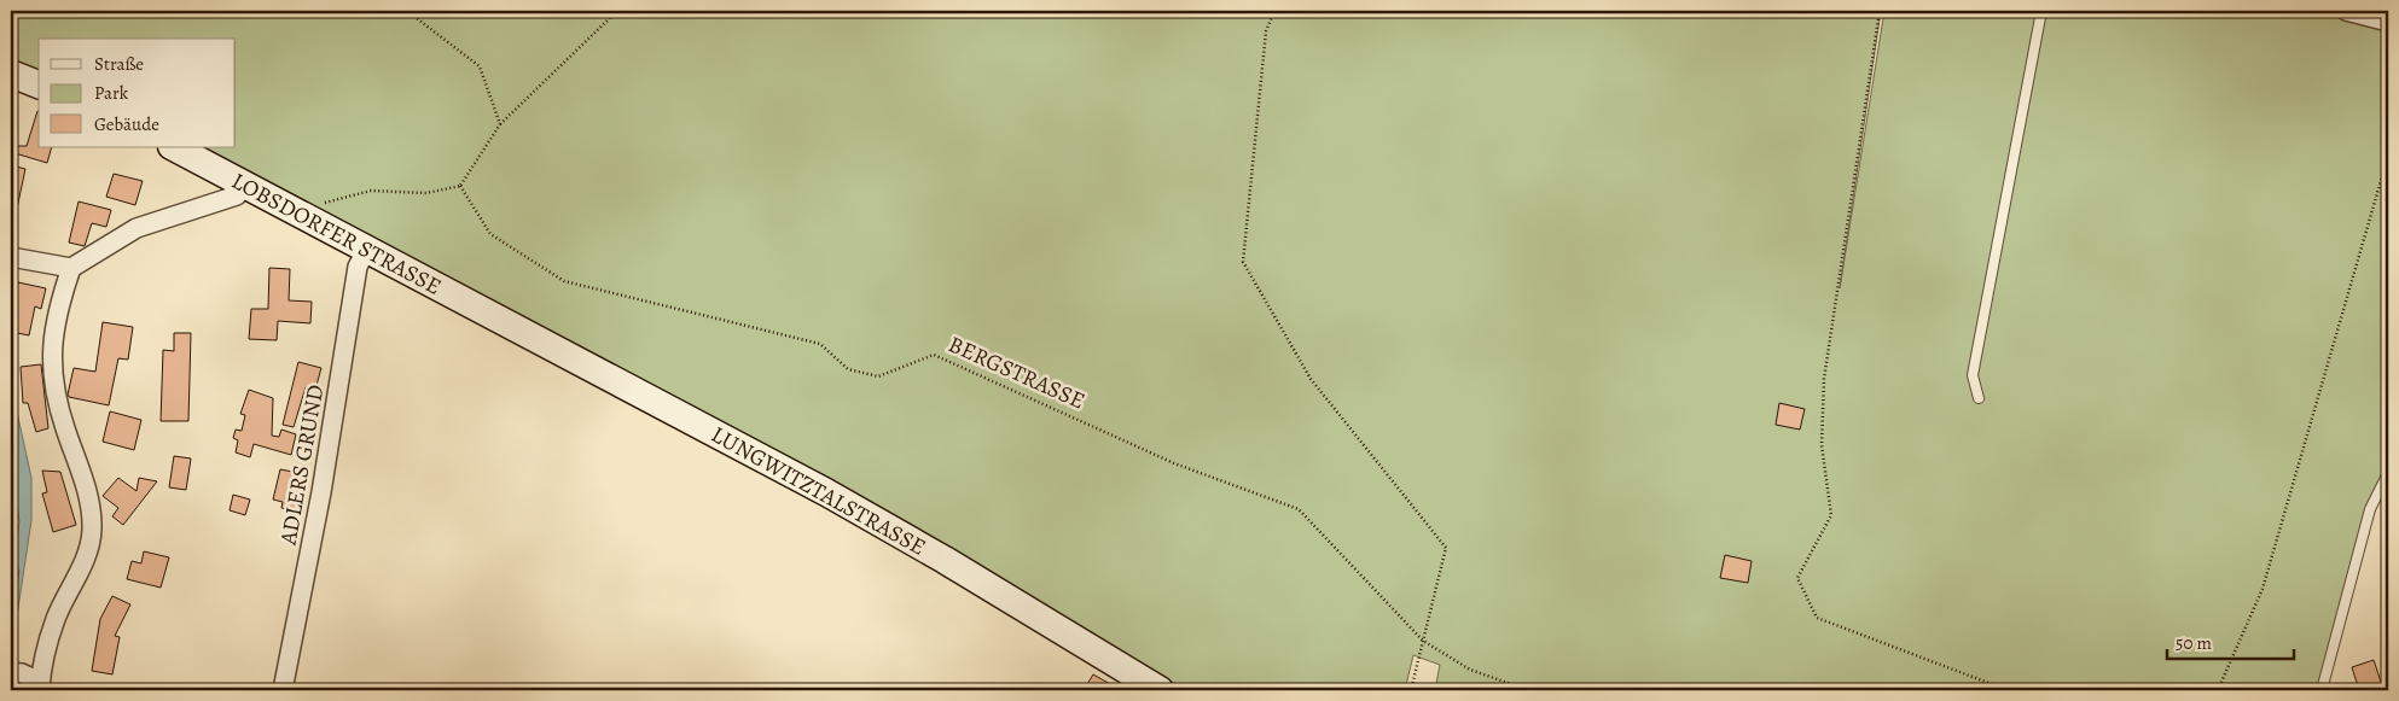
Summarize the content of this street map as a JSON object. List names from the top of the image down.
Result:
{
  "streets": {
    "main road": ["LOBSDORFER STRASSE", "LUNGWITZTALSTRASSE"],
    "street": ["ADLERS GRUND"],
    "path": ["BERGSTRASSE"]
  },
  "crossings": [
    ["LOBSDORFER STRASSE", "ADLERS GRUND"],
    ["LOBSDORFER STRASSE", "LUNGWITZTALSTRASSE"]
  ],
  "legend": ["Straße", "Park", "Gebäude"],
  "scale_bar": "50 m"
}
